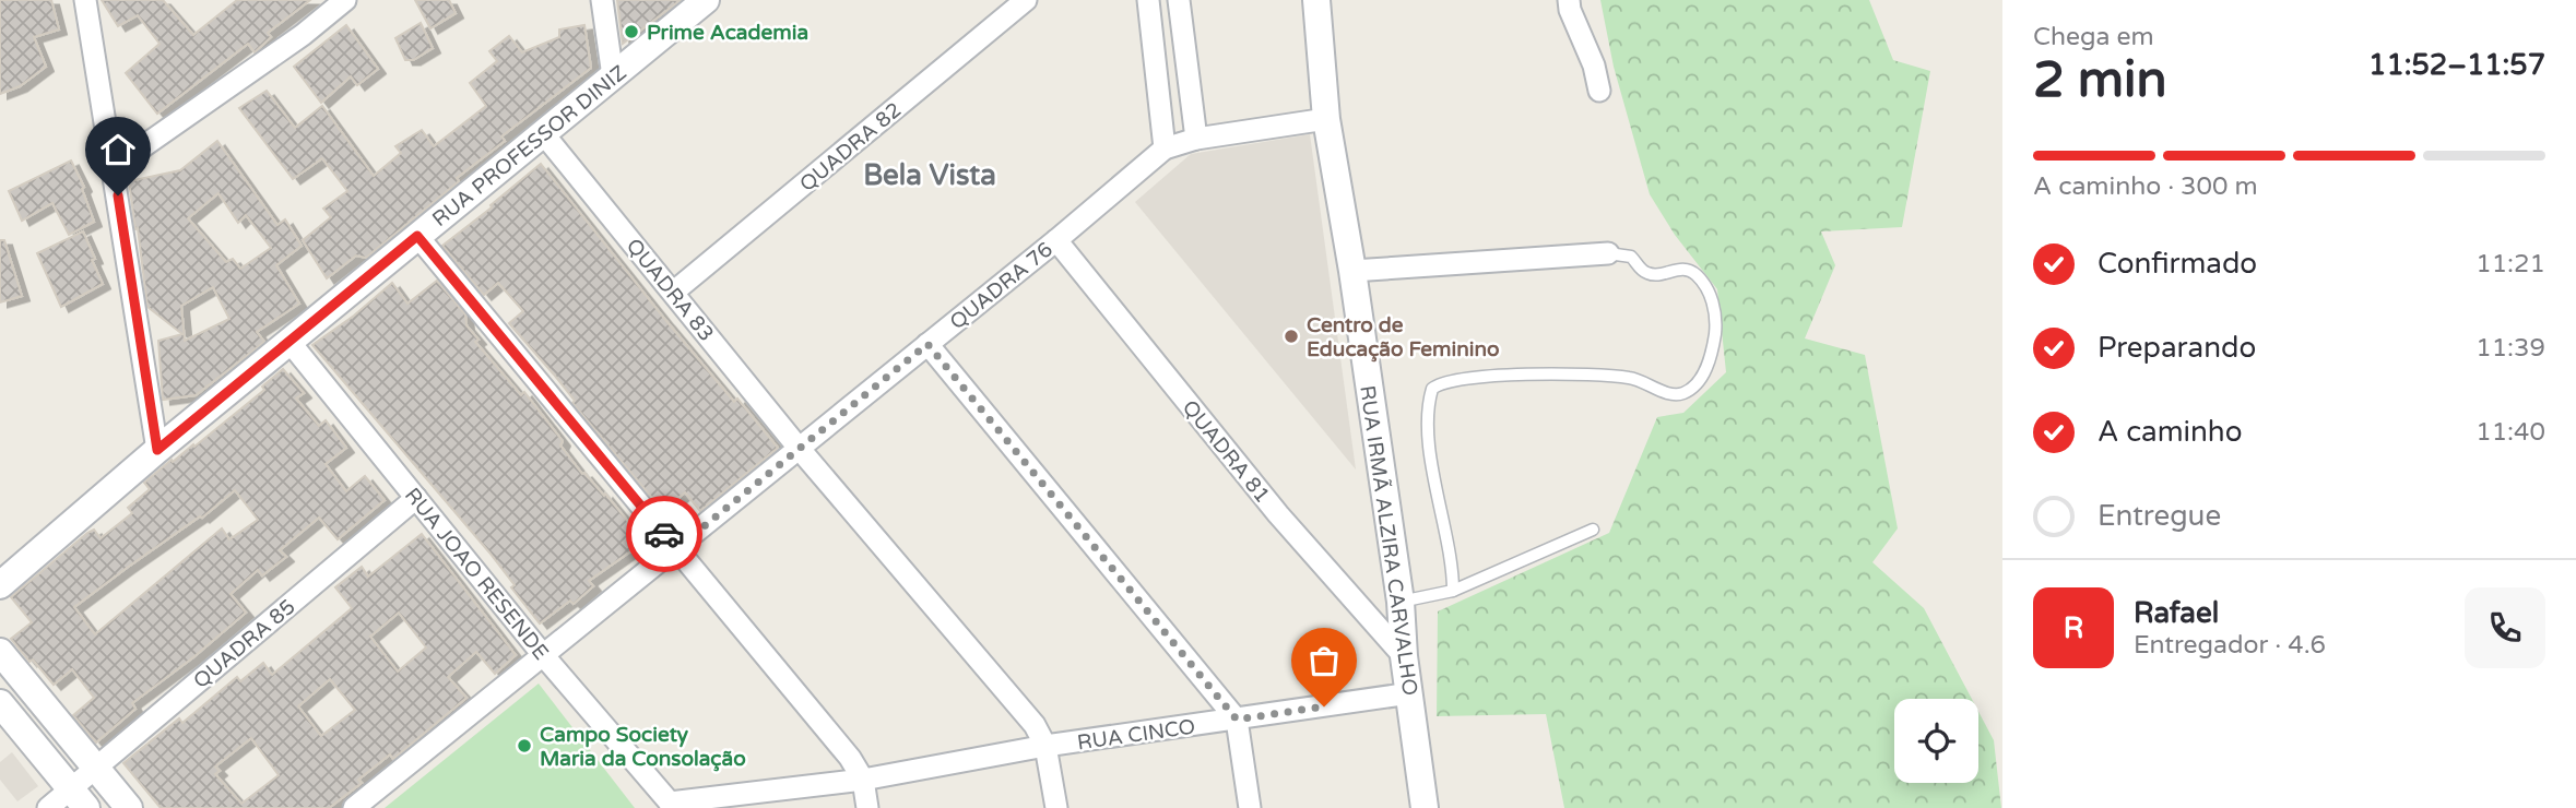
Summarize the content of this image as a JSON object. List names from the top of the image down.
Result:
{
  "streets": {
    "street": [
      "RUA PROFESSOR DINIZ",
      "QUADRA 82",
      "QUADRA 76",
      "QUADRA 83",
      "QUADRA 81",
      "RUA IRMÃ ALZIRA CARVALHO",
      "RUA JOAO RESENDE",
      "QUADRA 85",
      "RUA CINCO"
    ]
  },
  "crossings": [
    ["RUA PROFESSOR DINIZ", "QUADRA 83"],
    ["RUA PROFESSOR DINIZ", "RUA JOAO RESENDE"],
    ["QUADRA 82", "QUADRA 83"],
    ["QUADRA 76", "QUADRA 83"],
    ["QUADRA 76", "QUADRA 81"],
    ["QUADRA 76", "RUA JOAO RESENDE"],
    ["QUADRA 83", "RUA CINCO"],
    ["QUADRA 81", "RUA IRMÃ ALZIRA CARVALHO"],
    ["RUA IRMÃ ALZIRA CARVALHO", "RUA CINCO"],
    ["RUA JOAO RESENDE", "QUADRA 85"],
    ["RUA JOAO RESENDE", "RUA CINCO"]
  ],
  "districts": ["Bela Vista"],
  "places": ["Prime Academia", "Centro de Educação Feminino", "Campo Society Maria da Consolação"],
  "page": {
    "heading": ["2 min", "Chega em", "11:52–11:57"],
    "panel": ["Rafael", "Entregador · 4.6"],
    "bar": "A caminho · 300 m",
    "list": [
      ["Confirmado", "11:21"],
      ["Preparando", "11:39"],
      ["A caminho", "11:40"],
      "Entregue"
    ],
    "round": "R"
  }
}
